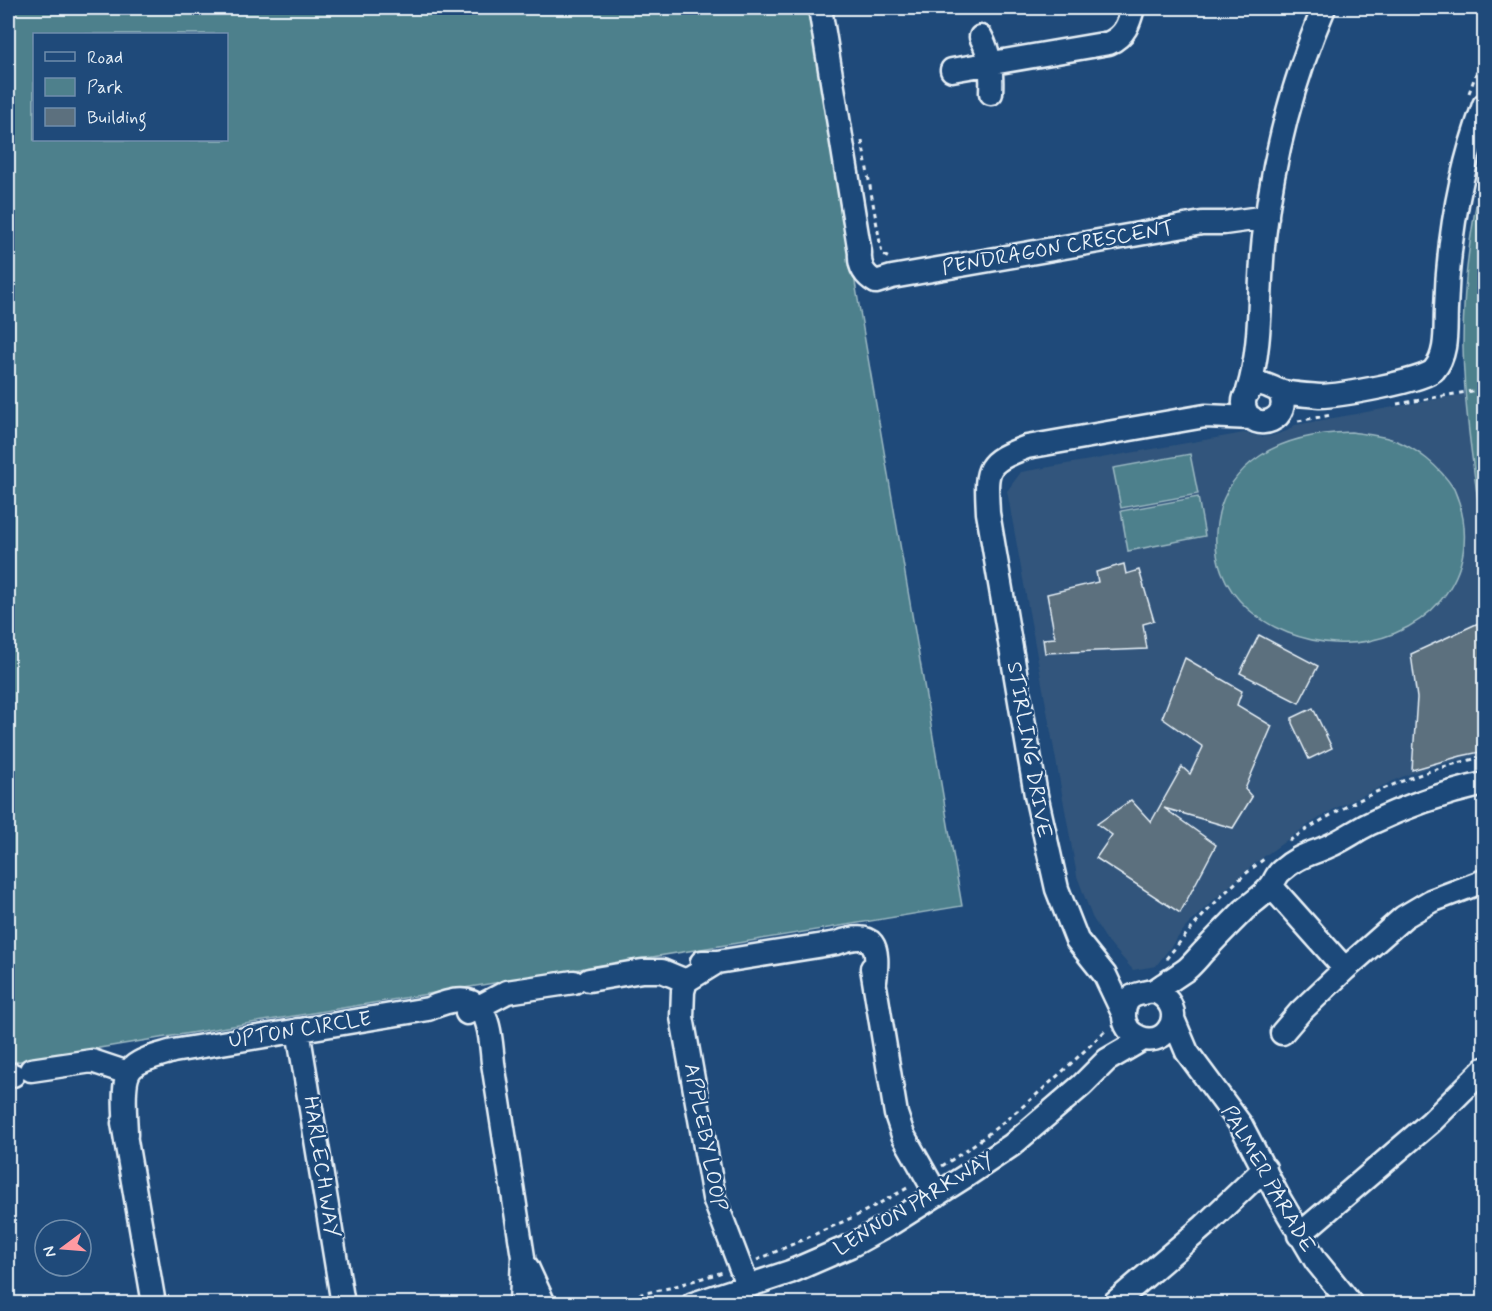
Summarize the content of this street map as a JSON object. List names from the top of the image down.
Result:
{
  "streets": {
    "street": [
      "PENDRAGON CRESCENT",
      "STIRLING DRIVE",
      "UPTON CIRCLE",
      "APPLEBY LOOP",
      "HARLECH WAY",
      "PALMER PARADE",
      "LENNON PARKWAY"
    ]
  },
  "crossings": [
    ["STIRLING DRIVE", "PALMER PARADE"],
    ["STIRLING DRIVE", "LENNON PARKWAY"],
    ["UPTON CIRCLE", "HARLECH WAY"],
    ["APPLEBY LOOP", "LENNON PARKWAY"],
    ["PALMER PARADE", "LENNON PARKWAY"]
  ],
  "legend": ["Road", "Park", "Building"],
  "north": "left"
}
